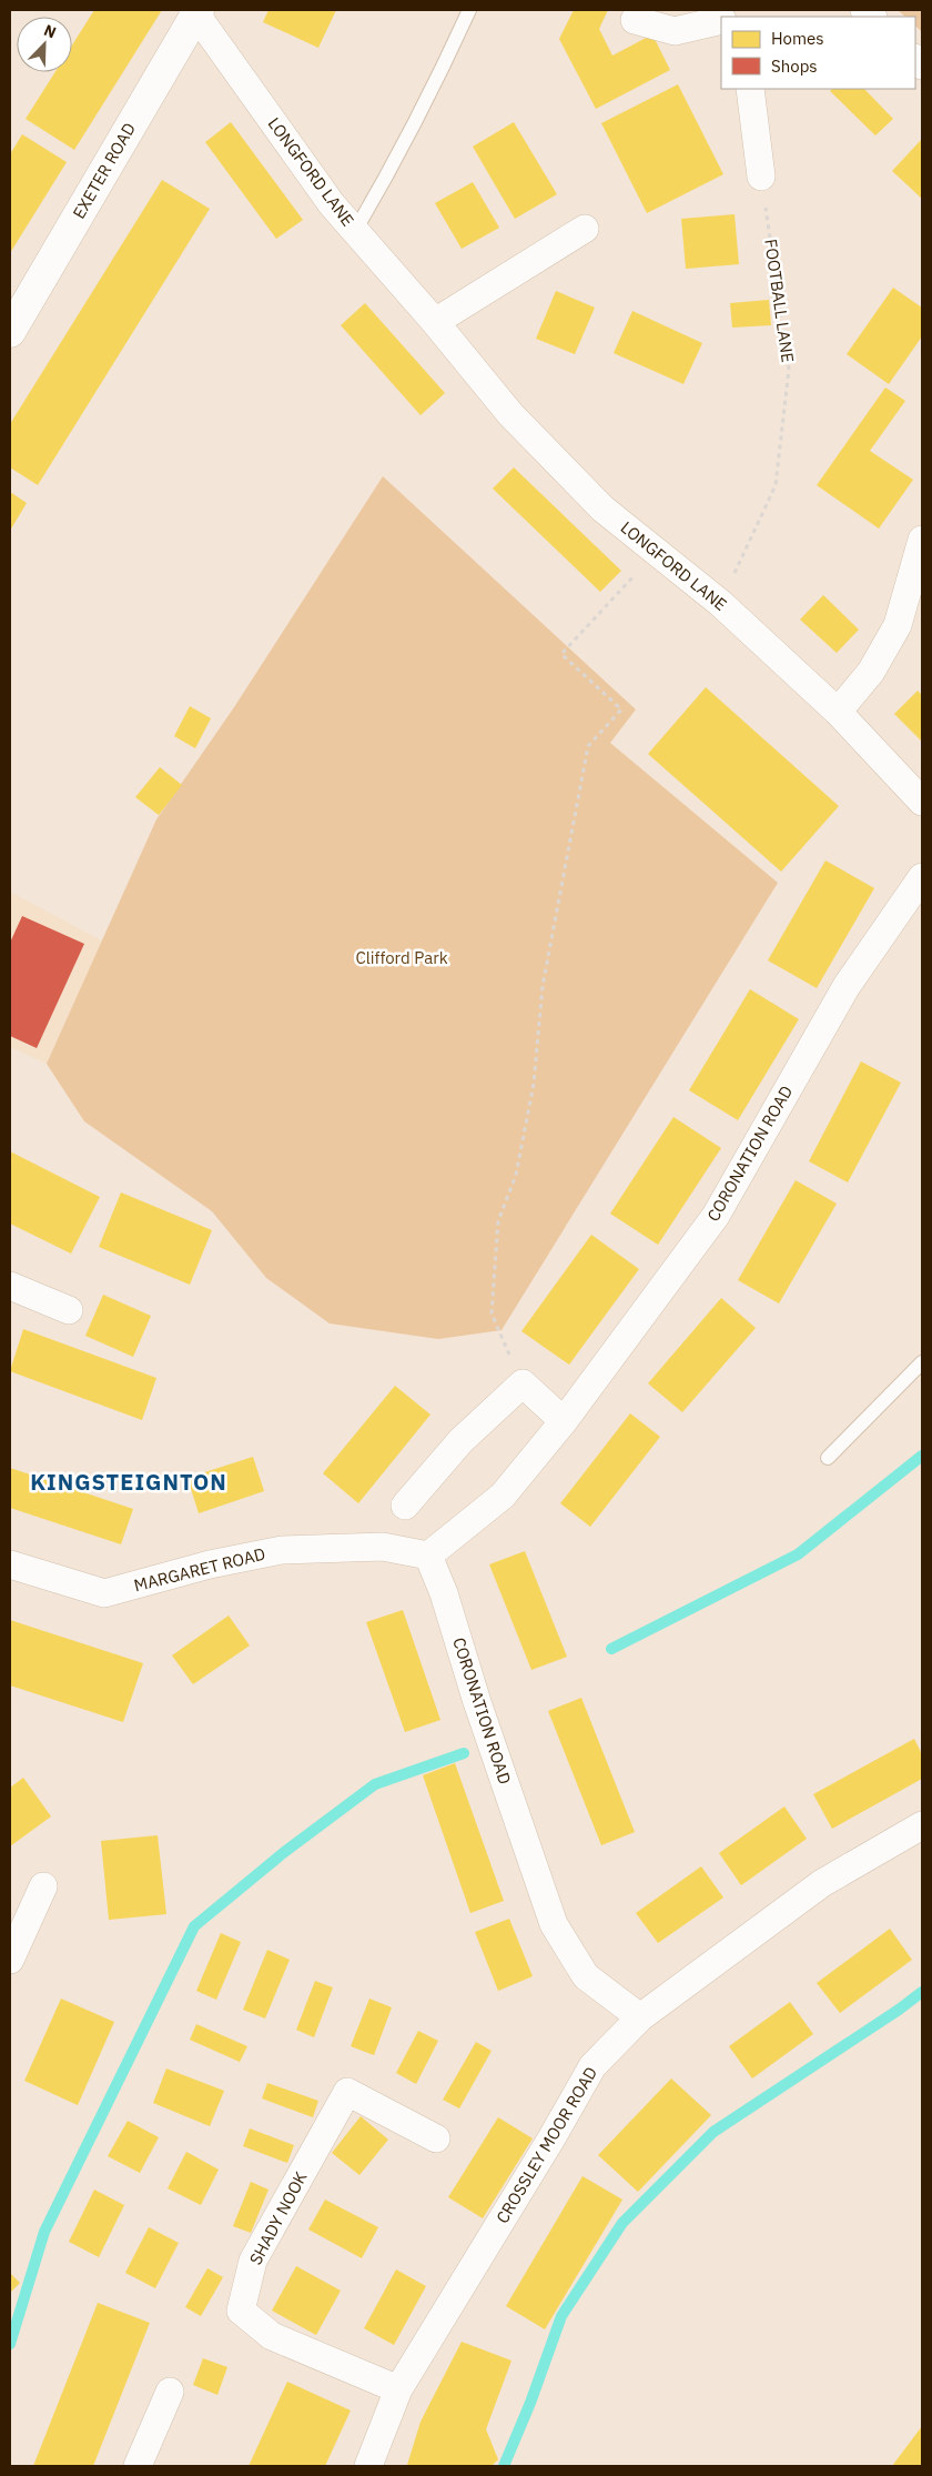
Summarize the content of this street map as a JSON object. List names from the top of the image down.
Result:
{
  "streets": {
    "main road": ["EXETER ROAD"],
    "street": [
      "LONGFORD LANE",
      "CORONATION ROAD",
      "MARGARET ROAD",
      "CROSSLEY MOOR ROAD",
      "SHADY NOOK"
    ],
    "path": ["FOOTBALL LANE"]
  },
  "crossings": [
    ["EXETER ROAD", "LONGFORD LANE"],
    ["LONGFORD LANE", "FOOTBALL LANE"],
    ["CORONATION ROAD", "MARGARET ROAD"],
    ["CORONATION ROAD", "CROSSLEY MOOR ROAD"],
    ["CROSSLEY MOOR ROAD", "SHADY NOOK"]
  ],
  "districts": ["KINGSTEIGNTON"],
  "parks": ["Clifford Park"],
  "legend": ["Homes", "Shops"],
  "north": "top right"
}
